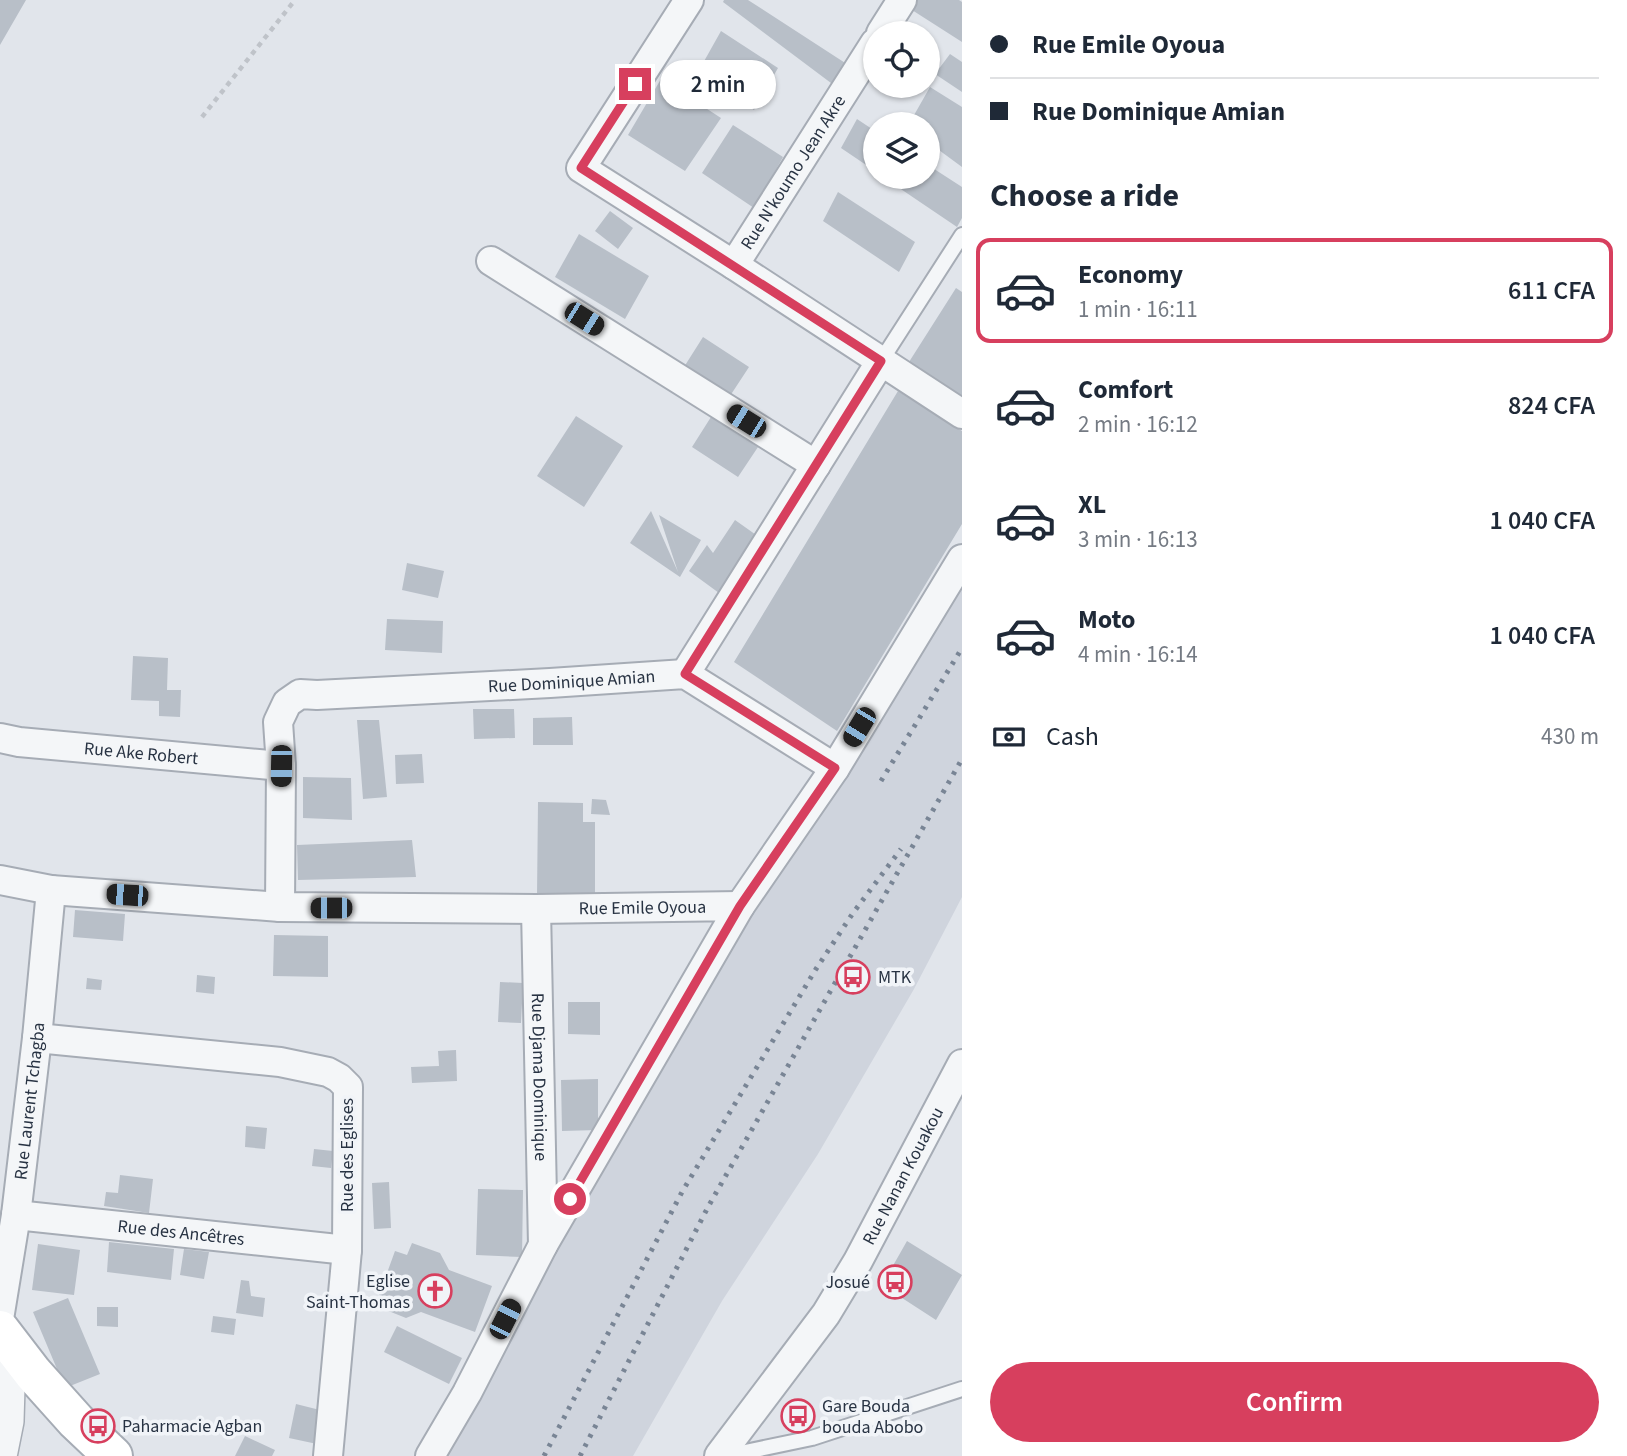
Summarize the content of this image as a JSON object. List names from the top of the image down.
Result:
{
  "streets": {
    "street": [
      "Rue N'koumo Jean Akre",
      "Rue Dominique Amian",
      "Rue Ake Robert",
      "Rue Emile Oyoua",
      "Rue Djama Dominique",
      "Rue Laurent Tchagba",
      "Rue des Eglises",
      "Rue Nanan Kouakou",
      "Rue des Ancêtres"
    ]
  },
  "crossings": [
    ["Rue Dominique Amian", "Rue Ake Robert"],
    ["Rue Dominique Amian", "Rue Emile Oyoua"],
    ["Rue Emile Oyoua", "Rue Djama Dominique"],
    ["Rue Emile Oyoua", "Rue Laurent Tchagba"],
    ["Rue Laurent Tchagba", "Rue des Eglises"],
    ["Rue Laurent Tchagba", "Rue des Ancêtres"],
    ["Rue des Eglises", "Rue des Ancêtres"]
  ],
  "places": {
    "bus stop": [
      "MTK",
      "Josué",
      "Gare Bouda bouda Abobo",
      "Paharmacie Agban"
    ],
    "church": ["Eglise Saint-Thomas"]
  },
  "page": {
    "banner": ["Rue Emile Oyoua", "Rue Dominique Amian"],
    "bubble": "2 min",
    "heading": "Choose a ride",
    "list": [
      {
        "name": "Economy",
        "note": "1 min · 16:11",
        "value": "611 CFA"
      },
      {
        "name": "Comfort",
        "note": "2 min · 16:12",
        "value": "824 CFA"
      },
      {
        "name": "XL",
        "note": "3 min · 16:13",
        "value": "1 040 CFA"
      },
      {
        "name": "Moto",
        "note": "4 min · 16:14",
        "value": "1 040 CFA"
      }
    ],
    "pay": ["Cash", "430 m"],
    "buttons": "Confirm"
  }
}
